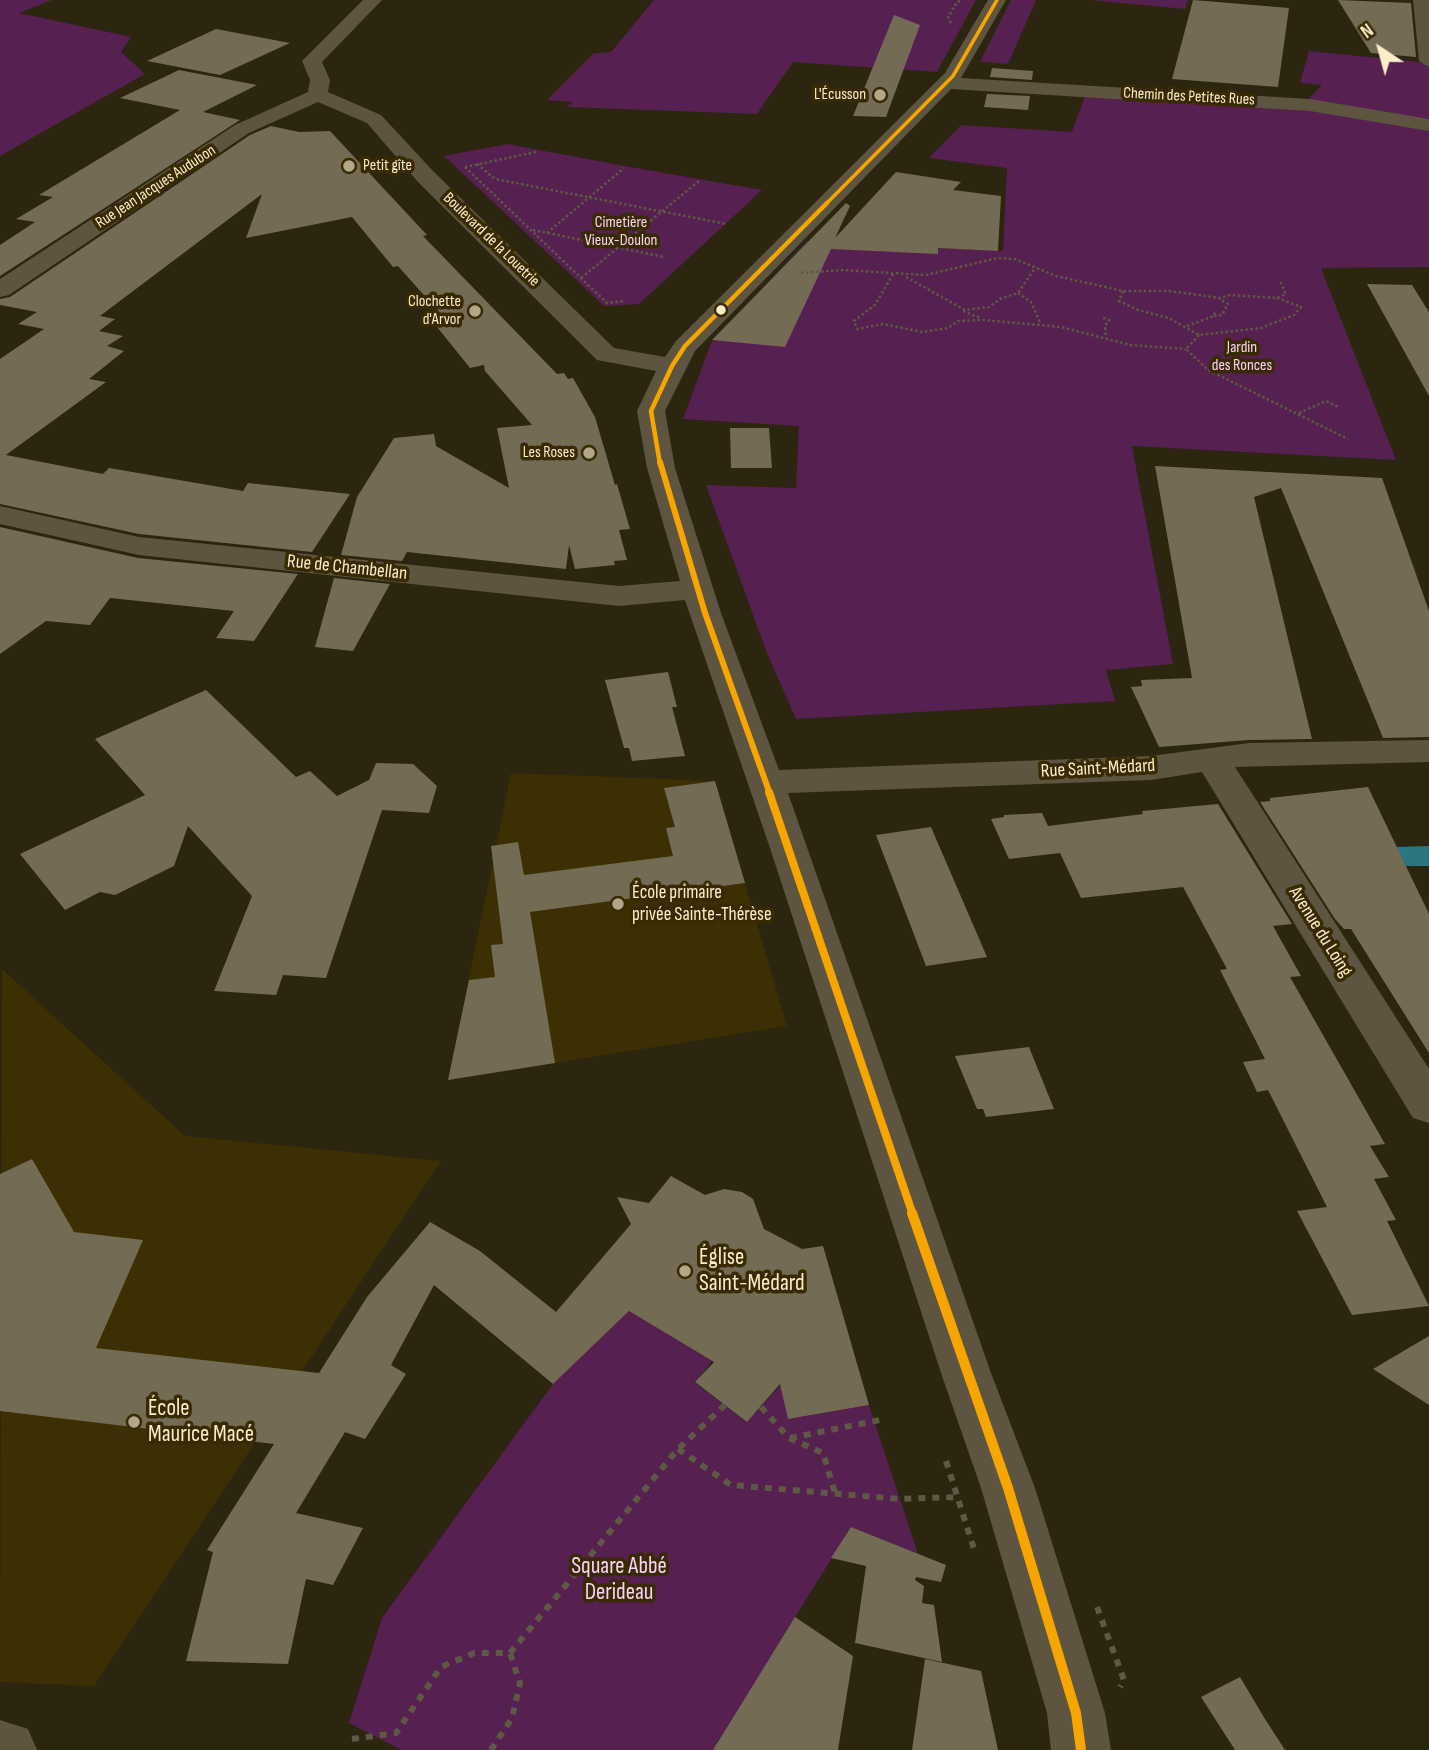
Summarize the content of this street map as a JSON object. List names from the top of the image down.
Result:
{
  "streets": {
    "street": [
      "Chemin des Petites Rues",
      "Rue Jean Jacques Audubon",
      "Boulevard de la Louetrie",
      "Rue de Chambellan",
      "Rue Saint-Médard",
      "Avenue du Loing"
    ]
  },
  "crossings": [
    ["Rue Jean Jacques Audubon", "Boulevard de la Louetrie"],
    ["Rue Saint-Médard", "Avenue du Loing"]
  ],
  "parks": ["Cimetière Vieux-Doulon", "Jardin des Ronces", "Square Abbé Derideau"],
  "places": [
    "L'Écusson",
    "Petit gîte",
    "Clochette d'Arvor",
    "Les Roses",
    "École primaire privée Sainte-Thérèse",
    "Église Saint-Médard",
    "École Maurice Macé"
  ],
  "north": "top left"
}
